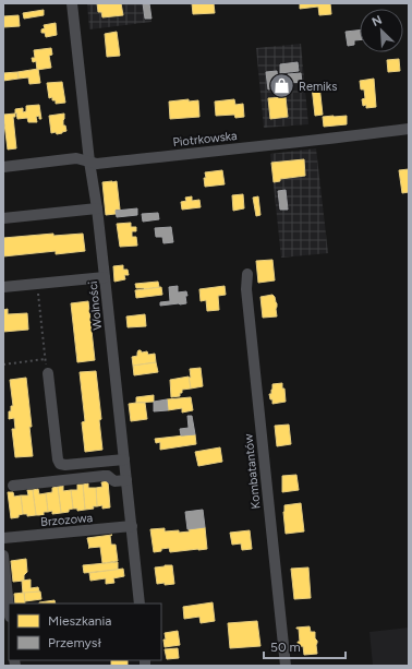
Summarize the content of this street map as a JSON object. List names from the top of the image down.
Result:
{
  "streets": {
    "street": [
      "Piotrkowska",
      "Wolności",
      "Kombatantów",
      "Brzozowa"
    ]
  },
  "crossings": [
    ["Piotrkowska", "Wolności"],
    ["Wolności", "Brzozowa"]
  ],
  "places": {
    "shop": ["Remiks"]
  },
  "legend": ["Mieszkania", "Przemysł"],
  "scale_bar": "50 m",
  "north": "top left"
}
